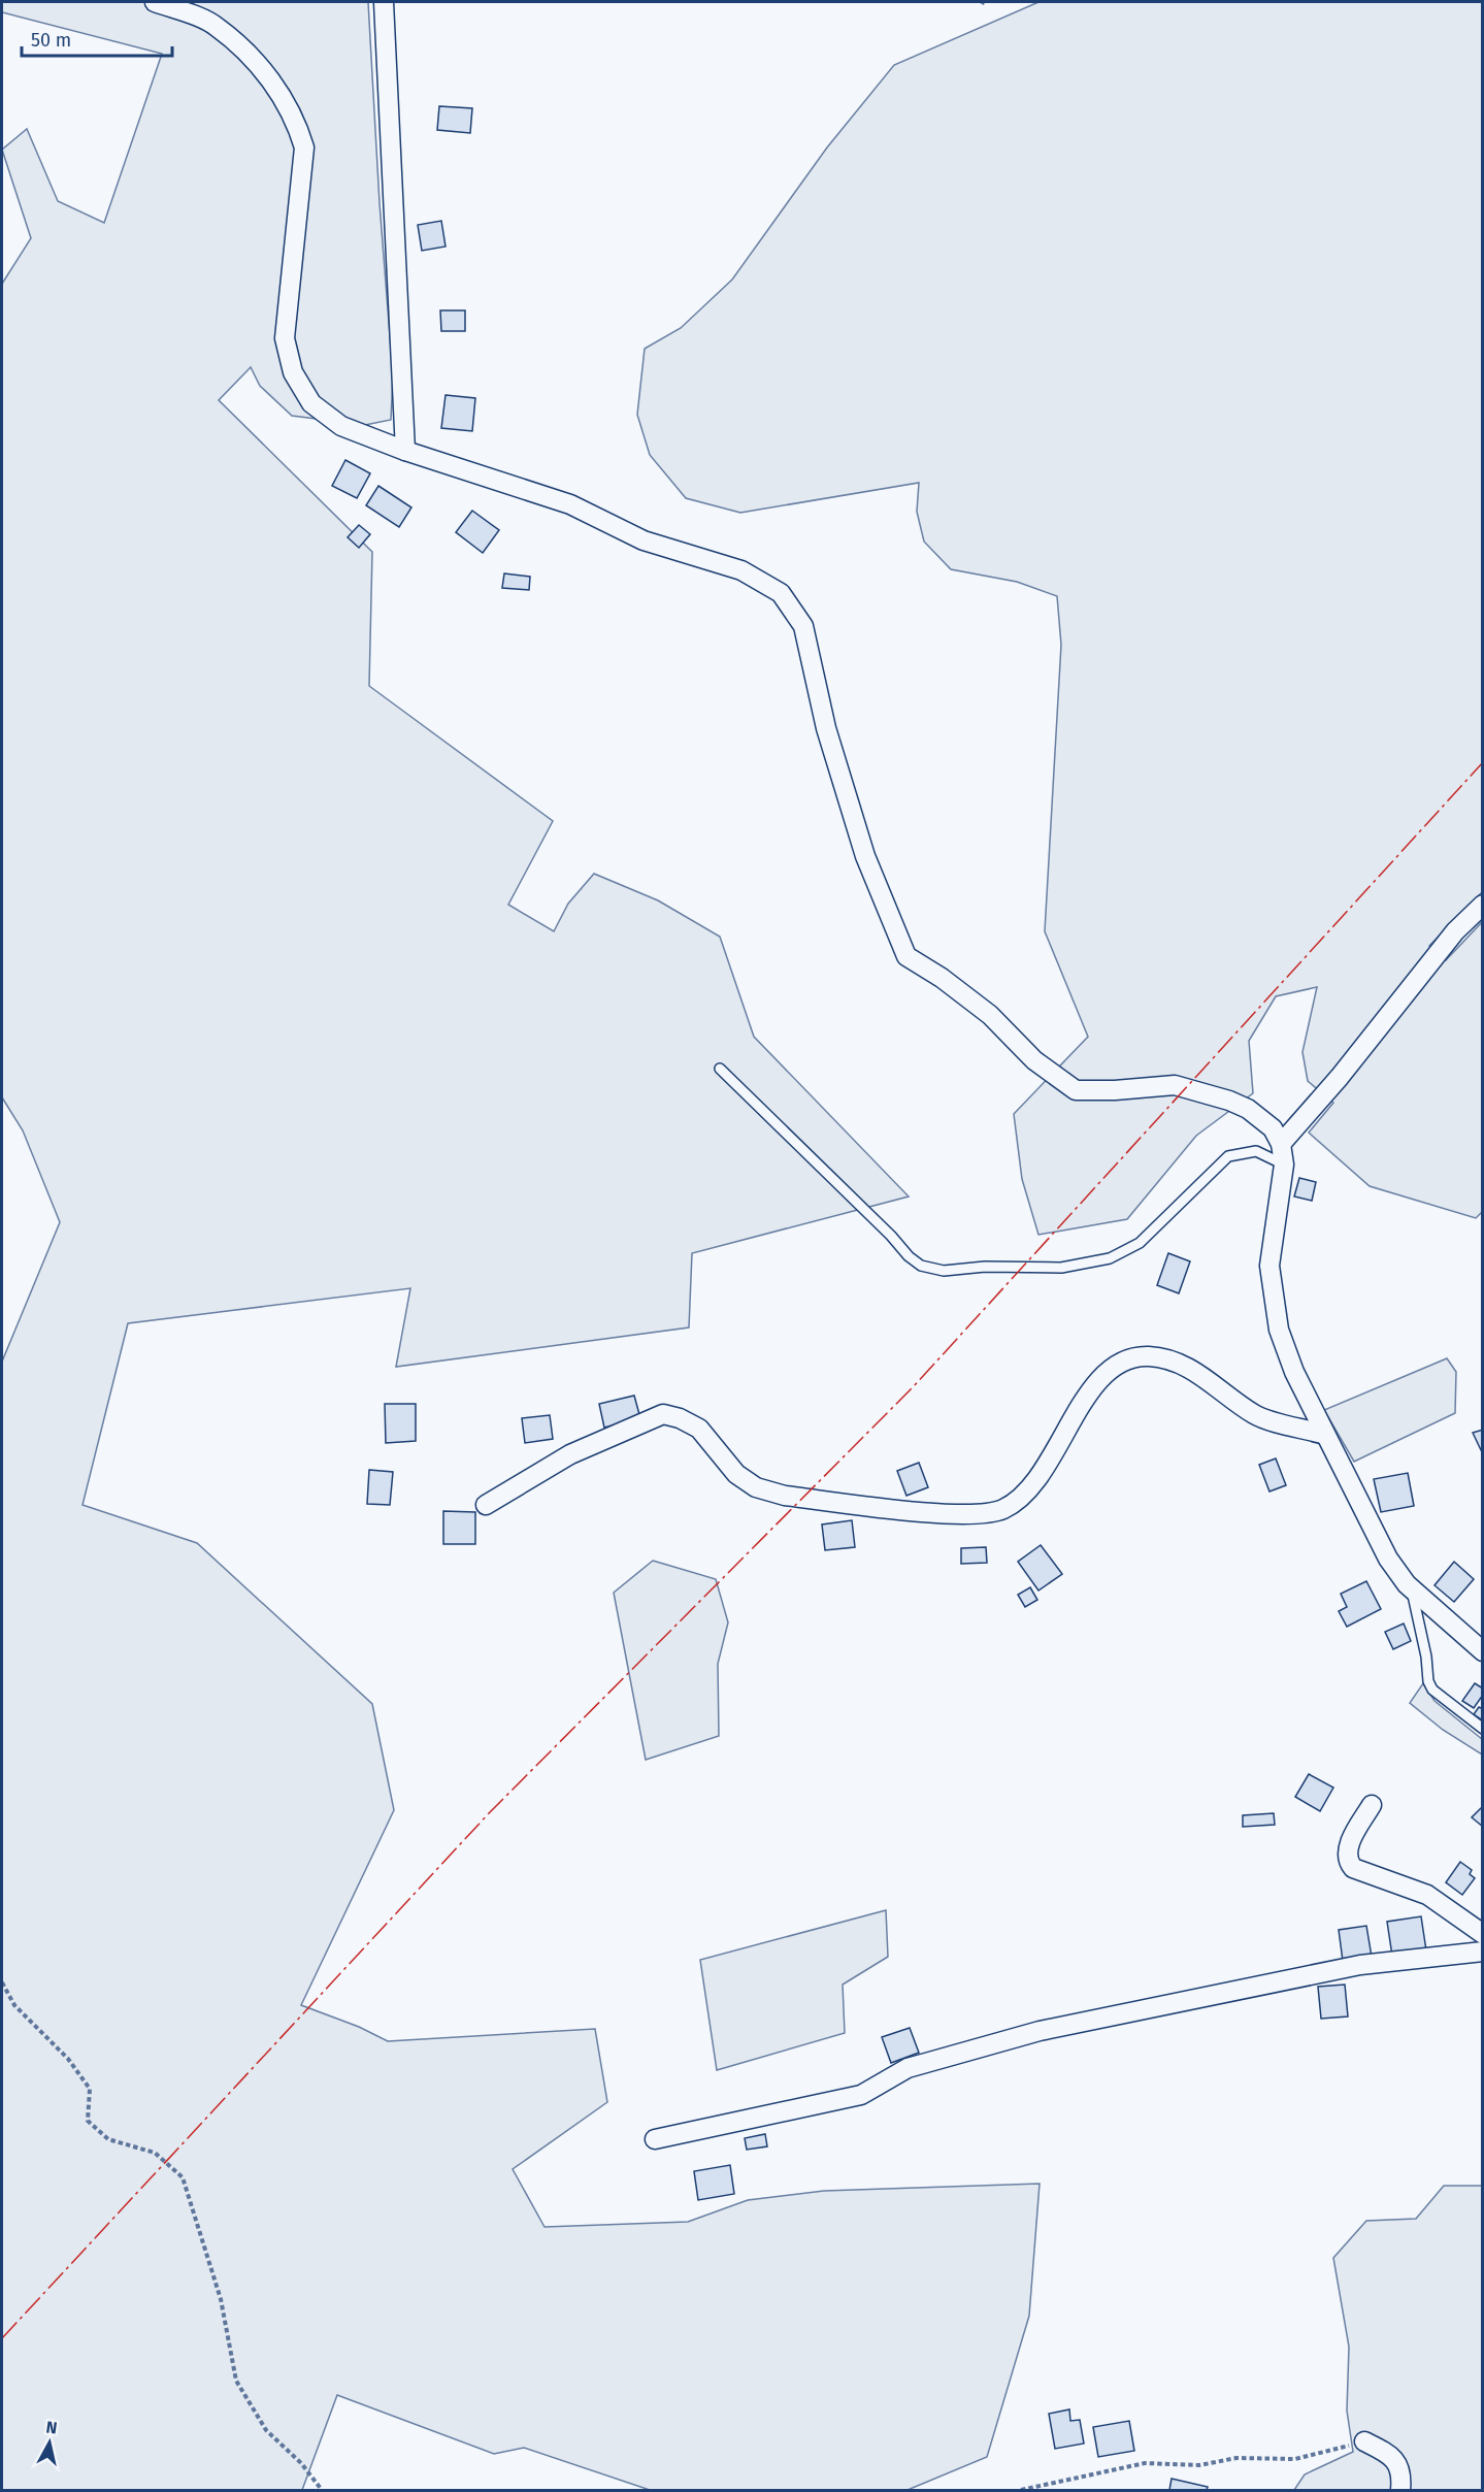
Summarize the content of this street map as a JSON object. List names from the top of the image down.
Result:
{
  "scale_bar": "50 m",
  "north": "top"
}
